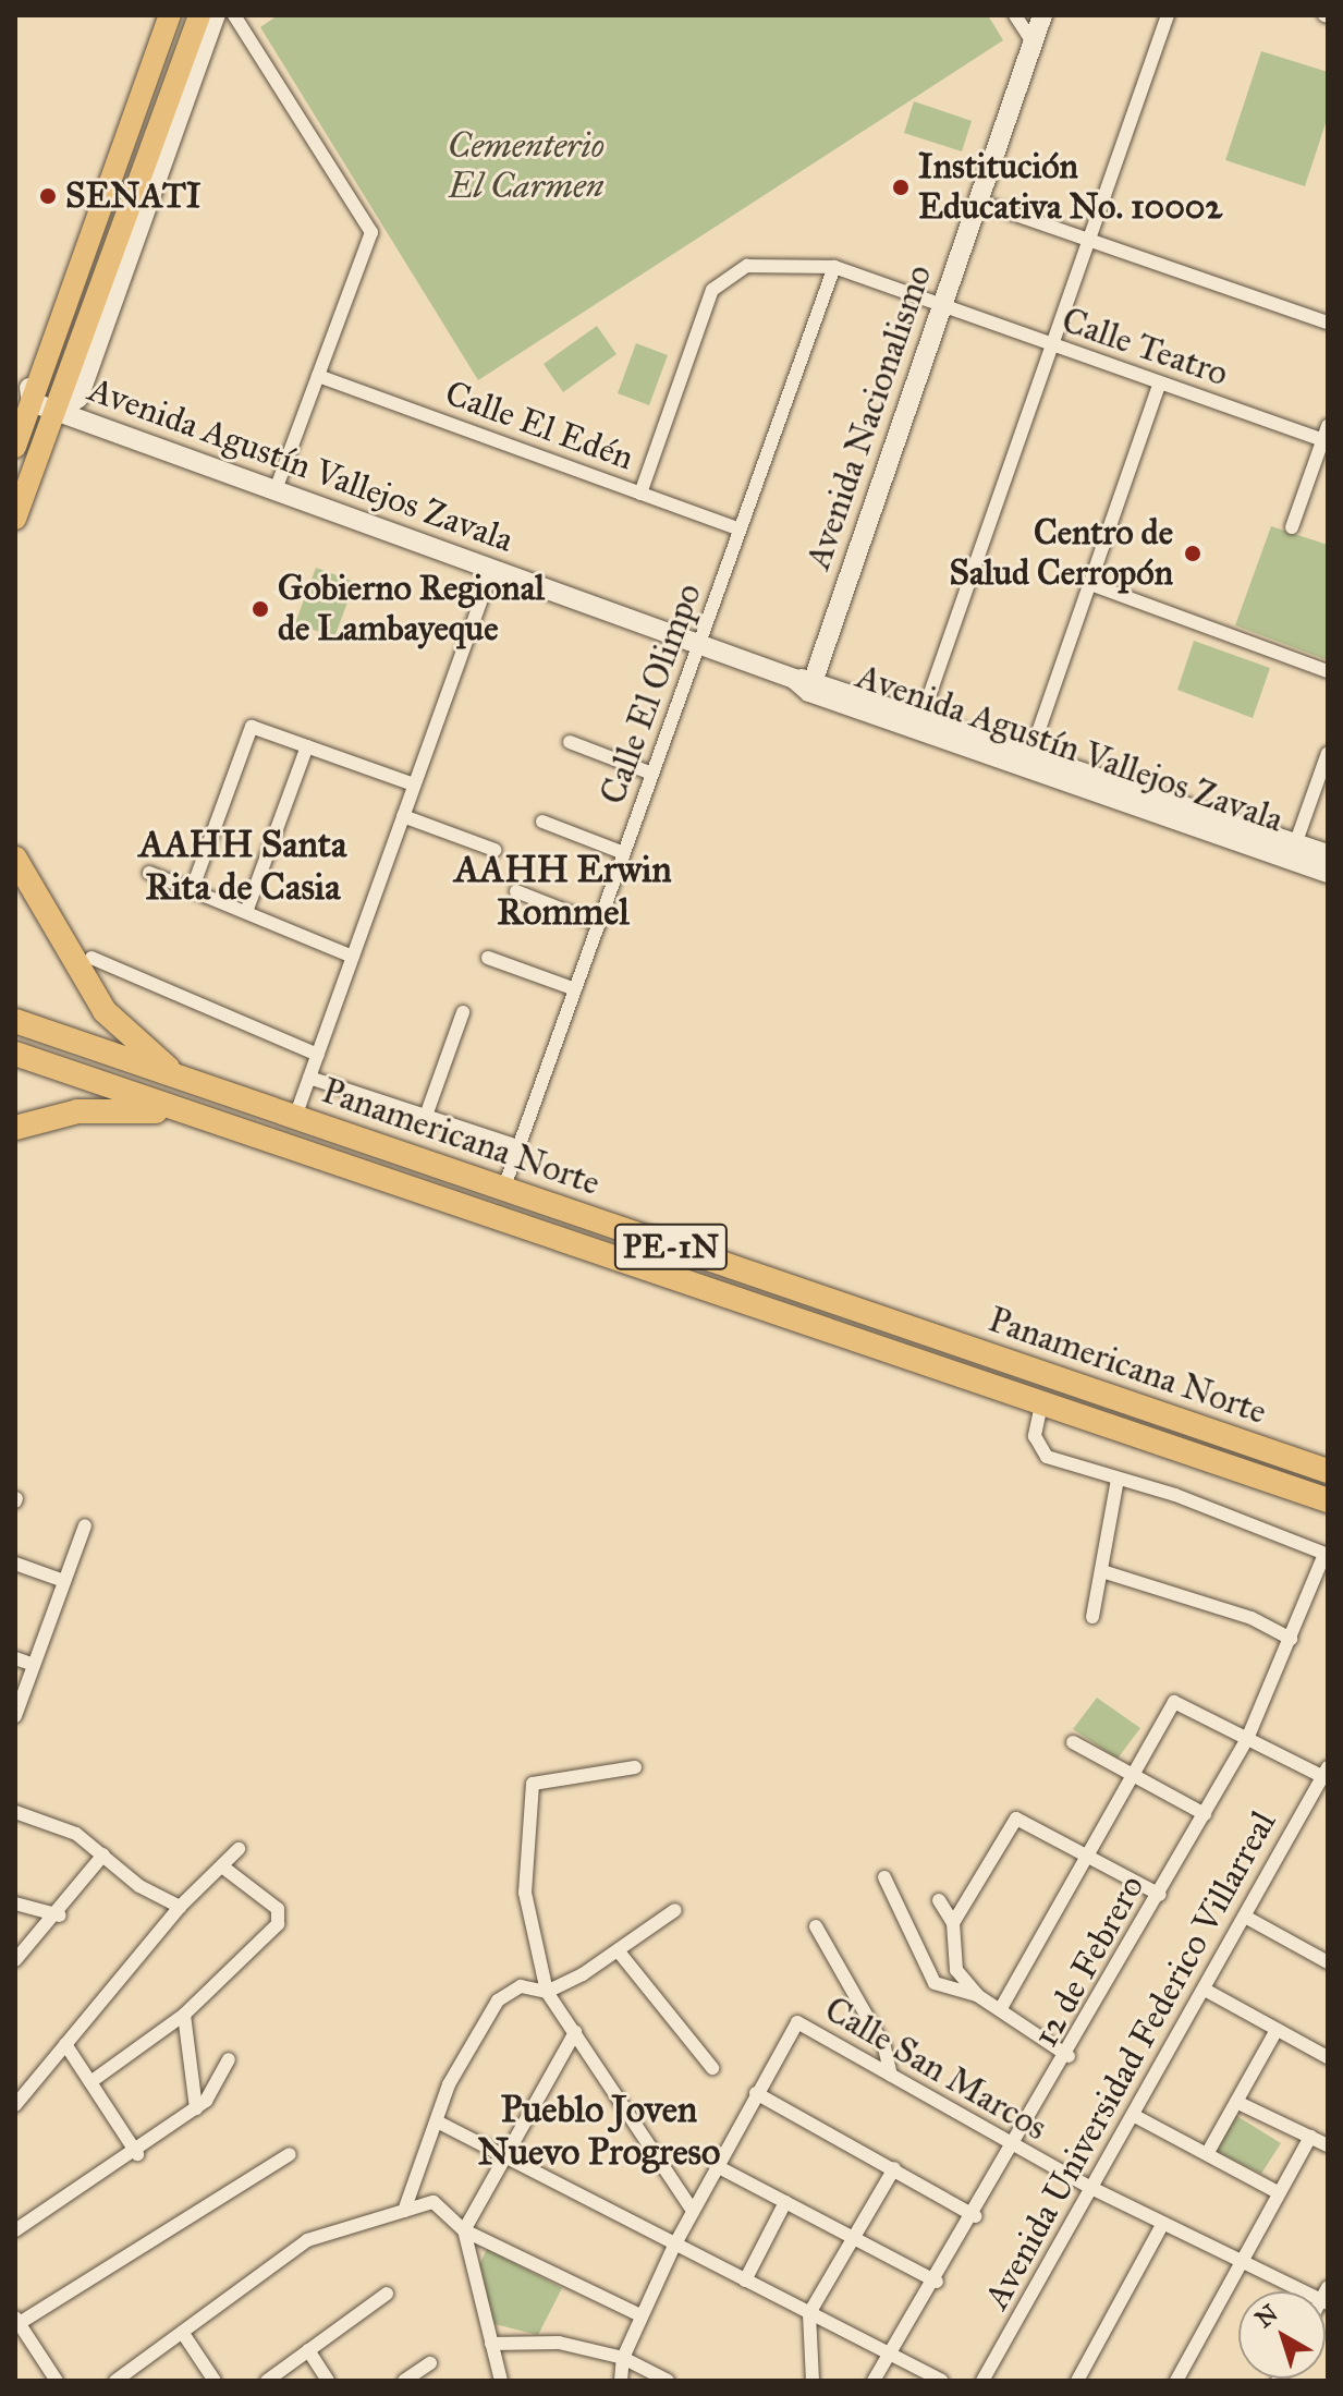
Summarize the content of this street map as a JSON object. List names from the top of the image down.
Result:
{
  "streets": {
    "highway": ["Panamericana Norte", "PE-1N"],
    "street": [
      "Calle Teatro",
      "Avenida Nacionalismo",
      "Calle El Edén",
      "Avenida Agustín Vallejos Zavala",
      "Calle El Olimpo",
      "12 de Febrero",
      "Avenida Universidad Federico Villarreal",
      "Calle San Marcos"
    ]
  },
  "crossings": [
    ["Calle Teatro", "Avenida Nacionalismo"],
    ["Calle Teatro", "Calle El Edén"],
    ["Calle Teatro", "Calle El Olimpo"],
    ["Avenida Nacionalismo", "Avenida Agustín Vallejos Zavala"],
    ["Calle El Edén", "Calle El Olimpo"],
    ["Avenida Agustín Vallejos Zavala", "Calle El Olimpo"],
    ["Calle El Olimpo", "Panamericana Norte"],
    ["12 de Febrero", "Calle San Marcos"],
    ["Avenida Universidad Federico Villarreal", "Calle San Marcos"]
  ],
  "districts": ["AAHH Santa Rita de Casia", "AAHH Erwin Rommel", "Pueblo Joven Nuevo Progreso"],
  "parks": ["Cementerio El Carmen"],
  "places": [
    "Institución Educativa No. 10002",
    "SENATI",
    "Centro de Salud Cerropón",
    "Gobierno Regional de Lambayeque"
  ],
  "north": "top left"
}
